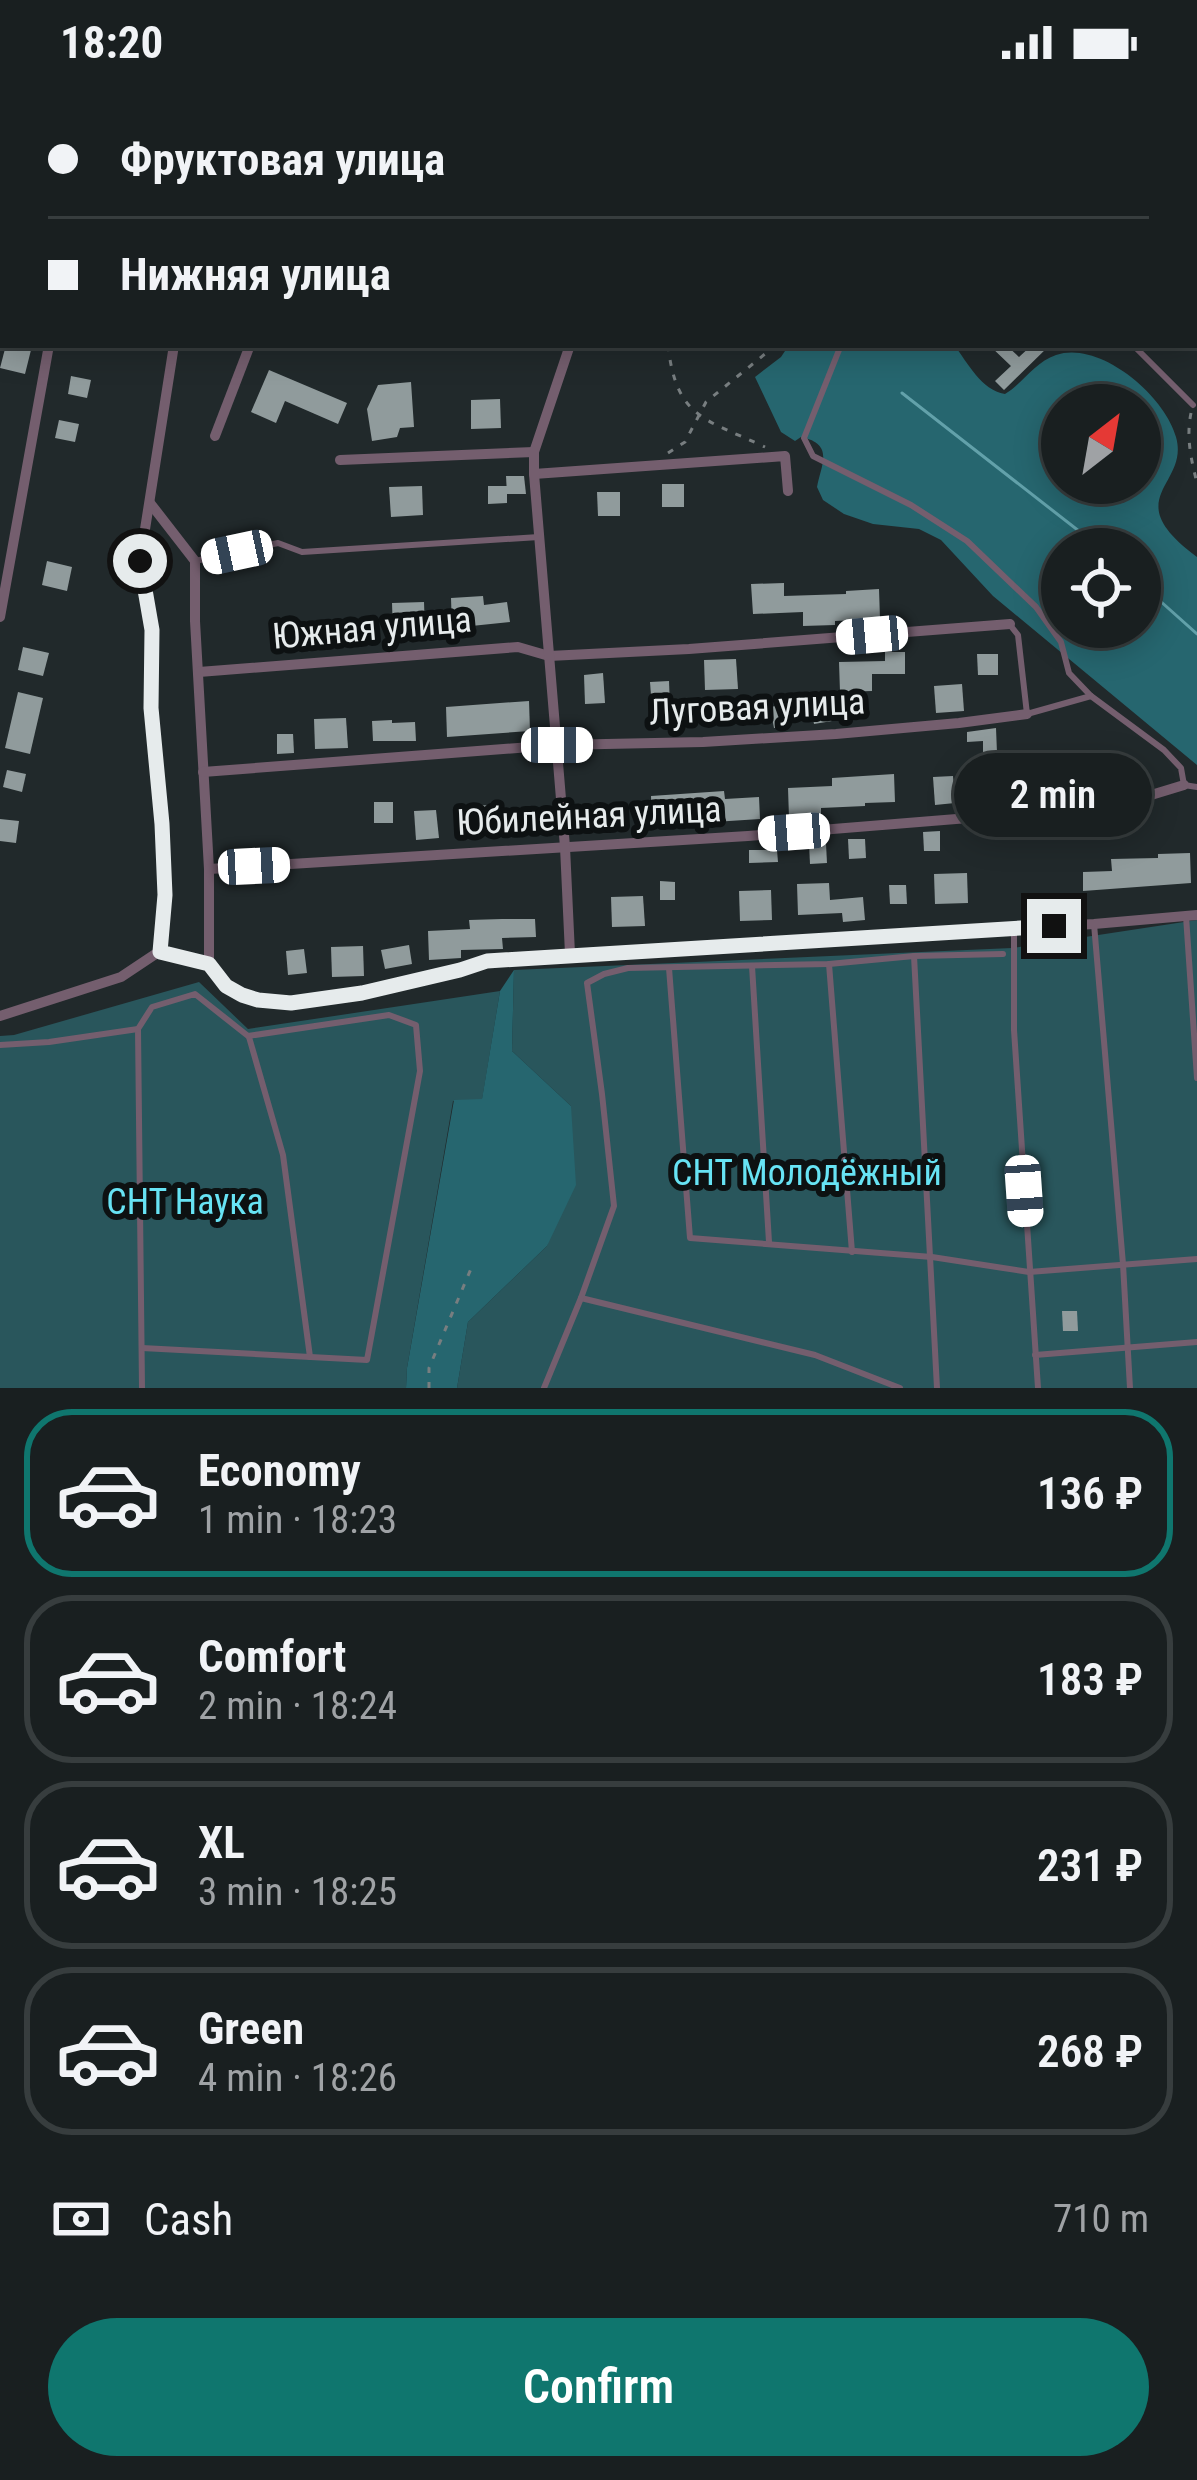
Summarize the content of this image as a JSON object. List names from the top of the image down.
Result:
{
  "streets": {
    "street": ["Южная улица", "Луговая улица", "Юбилейная улица"]
  },
  "parks": ["СНТ Молодёжный", "СНТ Наука"],
  "north": "top right",
  "page": {
    "status": "18:20",
    "banner": ["Фруктовая улица", "Нижняя улица"],
    "bubble": "2 min",
    "list": [
      {
        "name": "Economy",
        "note": "1 min · 18:23",
        "value": "136 ₽"
      },
      {
        "name": "Comfort",
        "note": "2 min · 18:24",
        "value": "183 ₽"
      },
      {
        "name": "XL",
        "note": "3 min · 18:25",
        "value": "231 ₽"
      },
      {
        "name": "Green",
        "note": "4 min · 18:26",
        "value": "268 ₽"
      }
    ],
    "pay": ["Cash", "710 m"],
    "buttons": "Confirm"
  }
}
